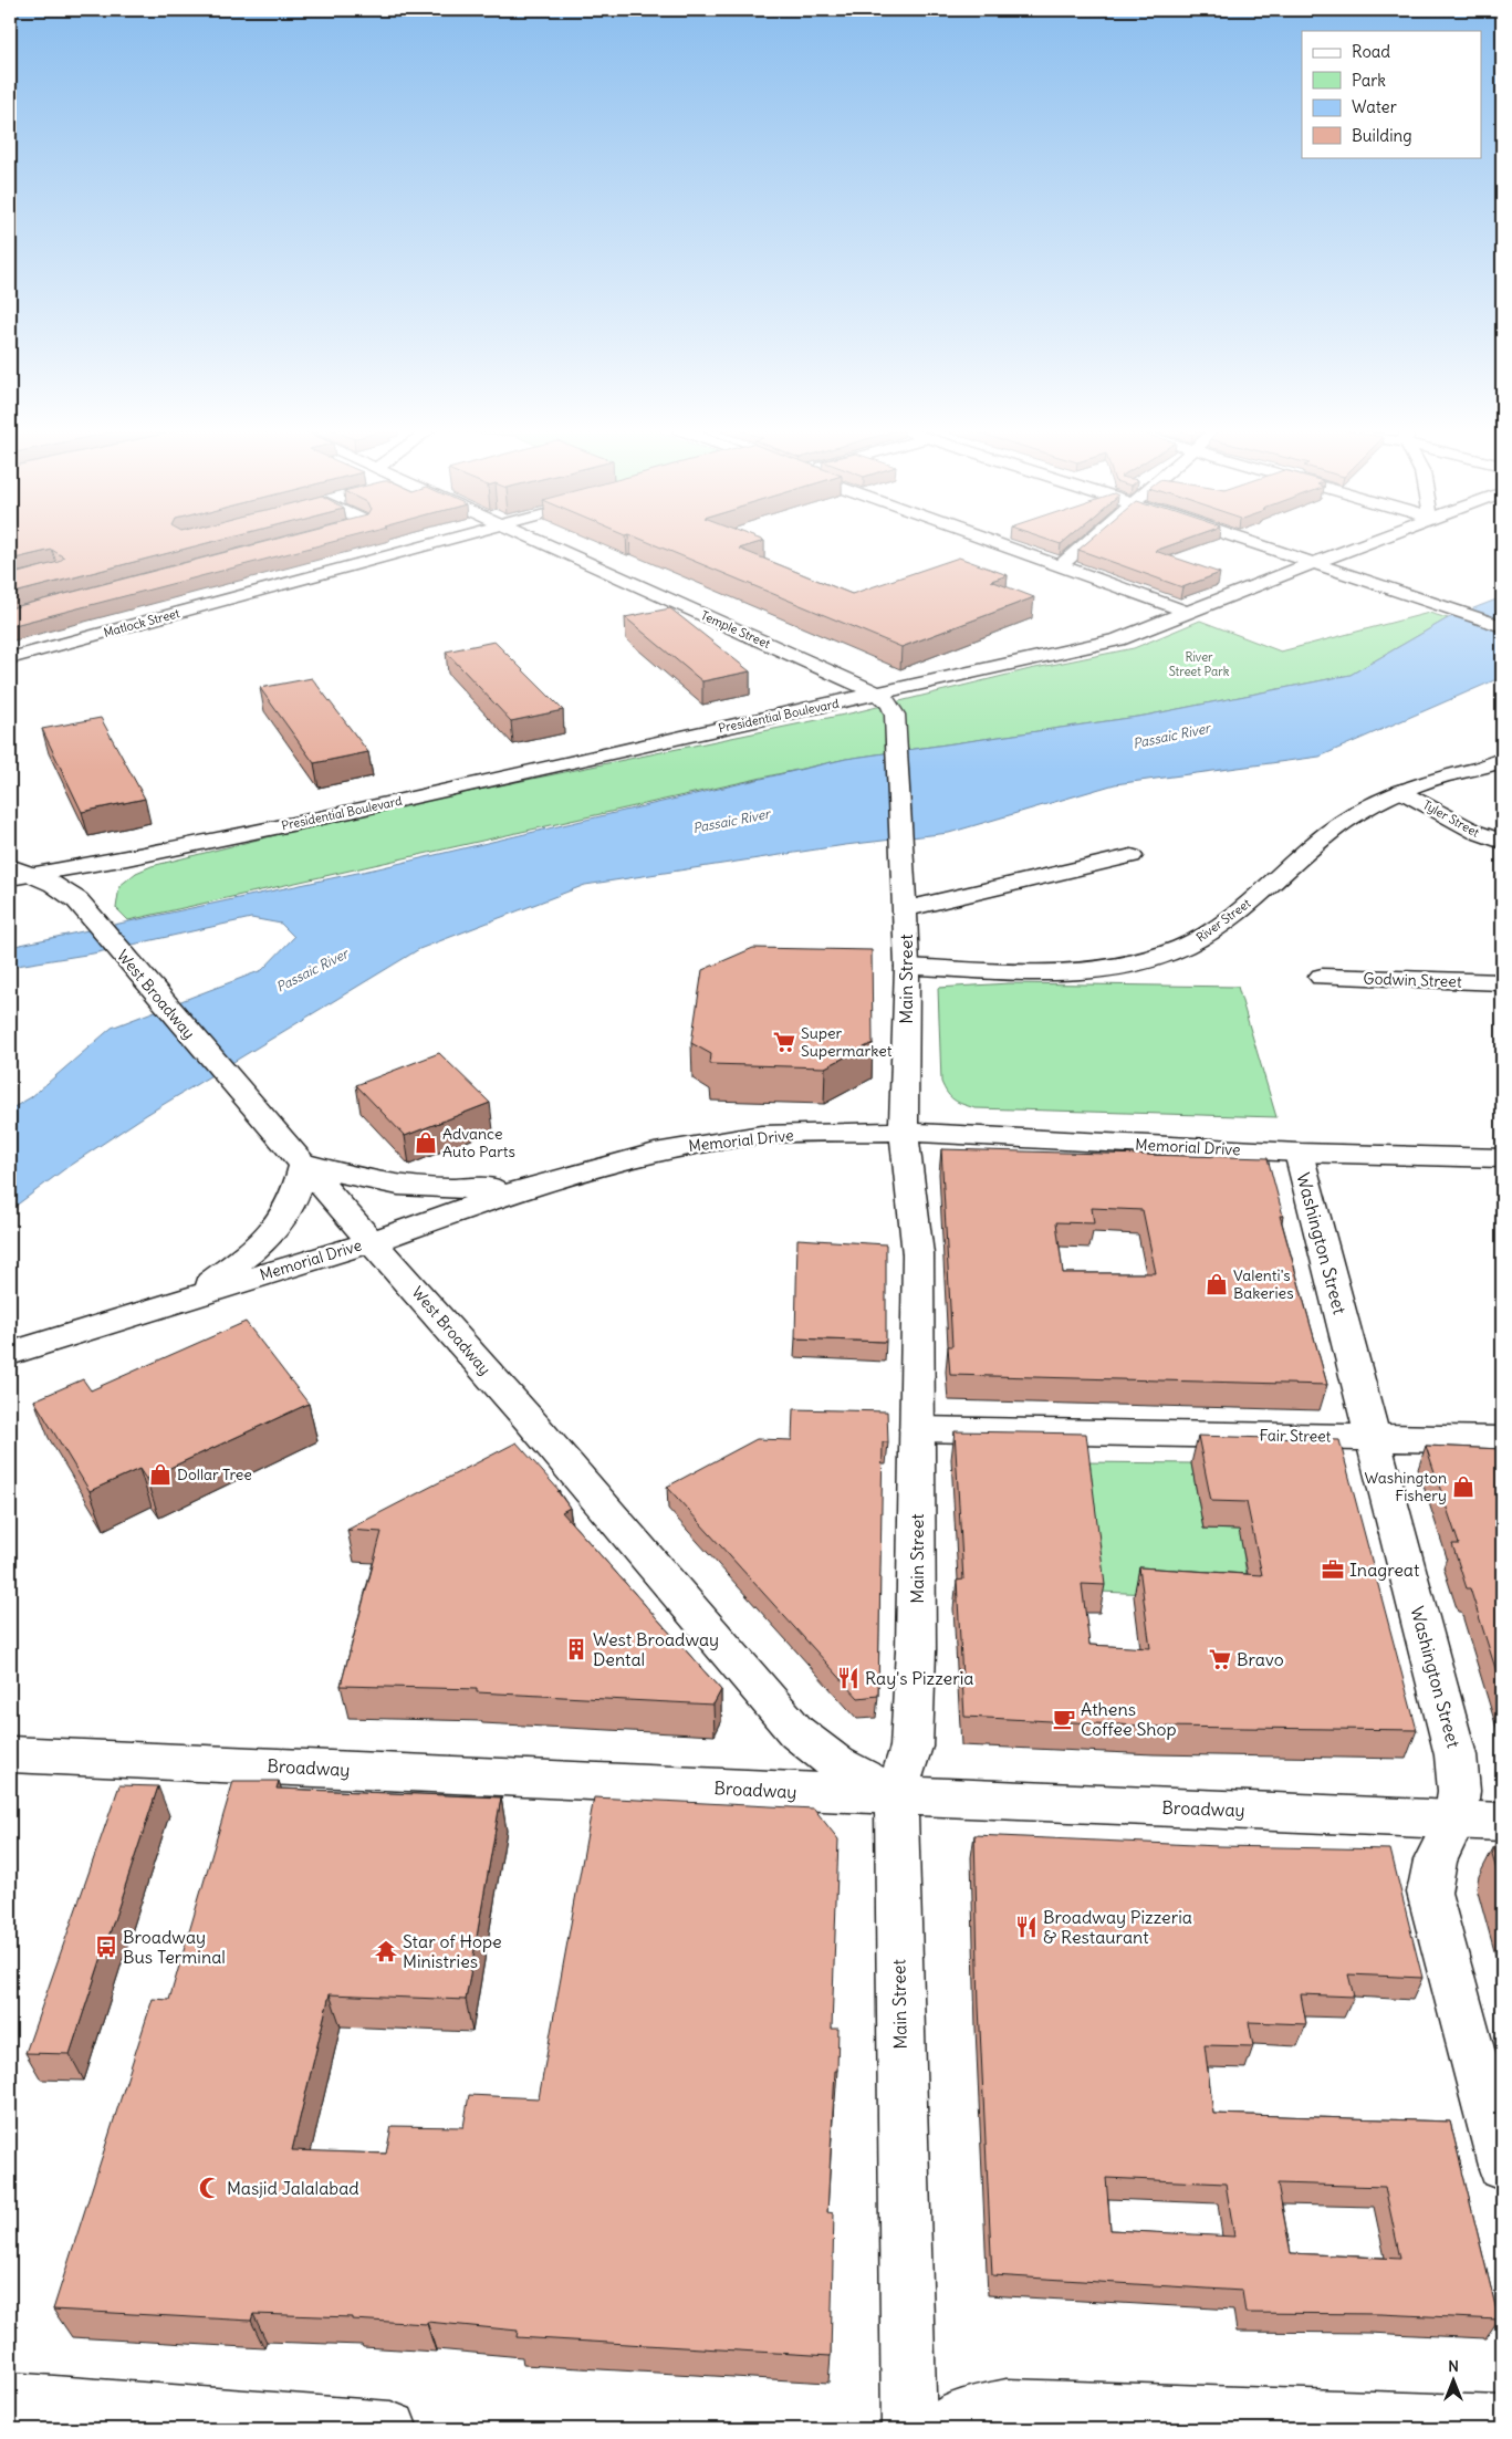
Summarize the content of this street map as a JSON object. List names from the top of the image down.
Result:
{
  "streets": {
    "street": [
      "Matlock Street",
      "Temple Street",
      "Presidential Boulevard",
      "Tyler Street",
      "River Street",
      "Main Street",
      "Godwin Street",
      "West Broadway",
      "Memorial Drive",
      "Washington Street",
      "Fair Street",
      "Broadway"
    ]
  },
  "crossings": [
    ["Temple Street", "Presidential Boulevard"],
    ["Temple Street", "Main Street"],
    ["Presidential Boulevard", "Main Street"],
    ["Presidential Boulevard", "West Broadway"],
    ["Tyler Street", "River Street"],
    ["River Street", "Main Street"],
    ["Main Street", "West Broadway"],
    ["Main Street", "Memorial Drive"],
    ["Main Street", "Fair Street"],
    ["Main Street", "Broadway"],
    ["West Broadway", "Memorial Drive"],
    ["West Broadway", "Broadway"],
    ["Memorial Drive", "Washington Street"],
    ["Washington Street", "Fair Street"],
    ["Washington Street", "Broadway"]
  ],
  "water": ["Passaic River"],
  "parks": ["River Street Park"],
  "places": {
    "supermarket": ["Super Supermarket", "Bravo"],
    "shop": [
      "Advance Auto Parts",
      "Valenti's Bakeries",
      "Dollar Tree",
      "Washington Fishery"
    ],
    "office": ["Inagreat"],
    "building": ["West Broadway Dental"],
    "restaurant": ["Ray's Pizzeria", "Broadway Pizzeria & Restaurant"],
    "cafe": ["Athens Coffee Shop"],
    "bus stop": ["Broadway Bus Terminal"],
    "temple": ["Star of Hope Ministries"],
    "mosque": ["Masjid Jalalabad"]
  },
  "legend": [
    "Road",
    "Park",
    "Water",
    "Building"
  ],
  "north": "top"
}
